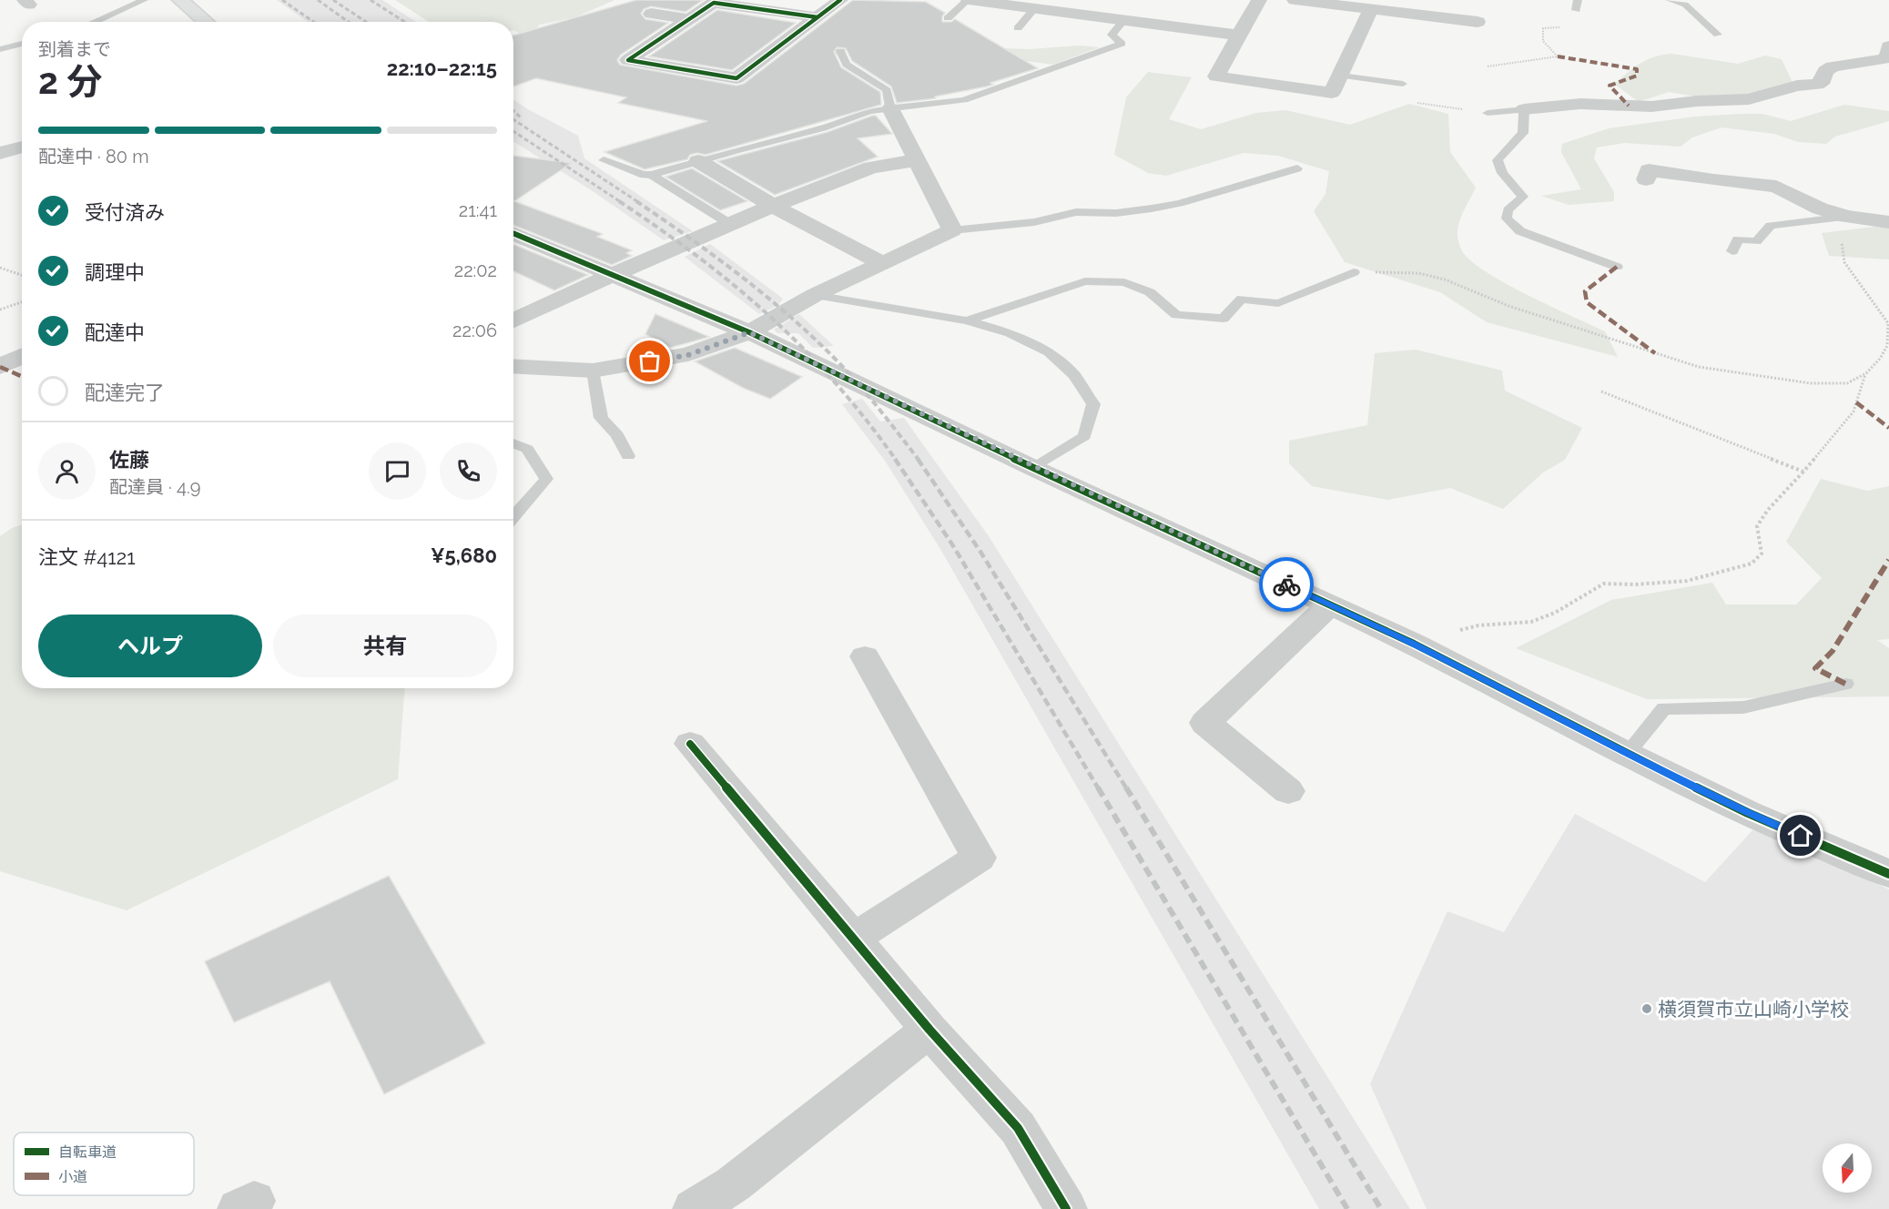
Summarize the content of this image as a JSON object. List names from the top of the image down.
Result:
{
  "places": ["横須賀市立山崎小学校"],
  "legend": ["自転車道", "小道"],
  "north": "bottom",
  "page": {
    "heading": ["2 分", "到着まで", "22:10–22:15"],
    "panel": [
      "佐藤",
      "配達員 · 4.9",
      "注文 #4121",
      "¥5,680"
    ],
    "bar": "配達中 · 80 m",
    "list": [
      ["受付済み", "21:41"],
      ["調理中", "22:02"],
      ["配達中", "22:06"],
      "配達完了"
    ],
    "buttons": ["ヘルプ", "共有"]
  }
}
